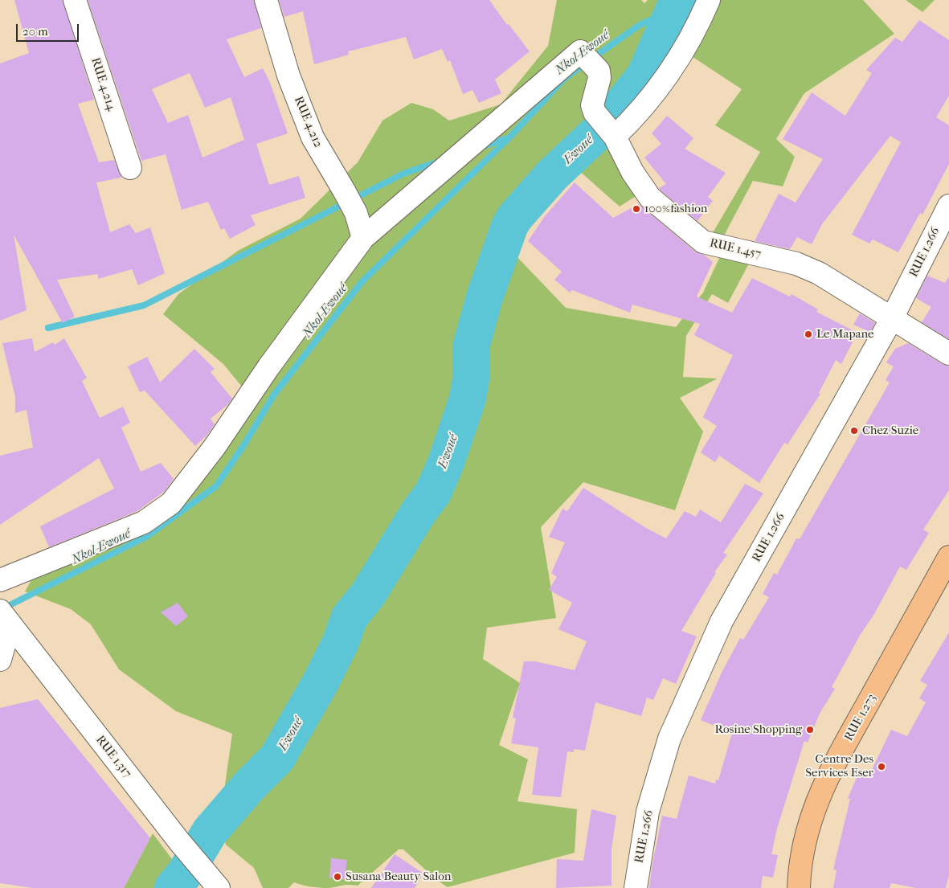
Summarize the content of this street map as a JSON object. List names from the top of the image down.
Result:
{
  "streets": {
    "main road": ["RUE 1.273"],
    "street": [
      "RUE 4.214",
      "RUE 4.212",
      "RUE 1.457",
      "RUE 1.266",
      "RUE 1.317"
    ]
  },
  "crossings": [
    ["RUE 4.212", "RUE 1.457"],
    ["RUE 1.457", "RUE 1.266"]
  ],
  "water": ["Nkol-Ewoué", "Ewoué"],
  "places": [
    "100%fashion",
    "Le Mapane",
    "Chez Suzie",
    "Rosine Shopping",
    "Centre Des Services Eser",
    "Susana Beauty Salon"
  ],
  "scale_bar": "20 m"
}
